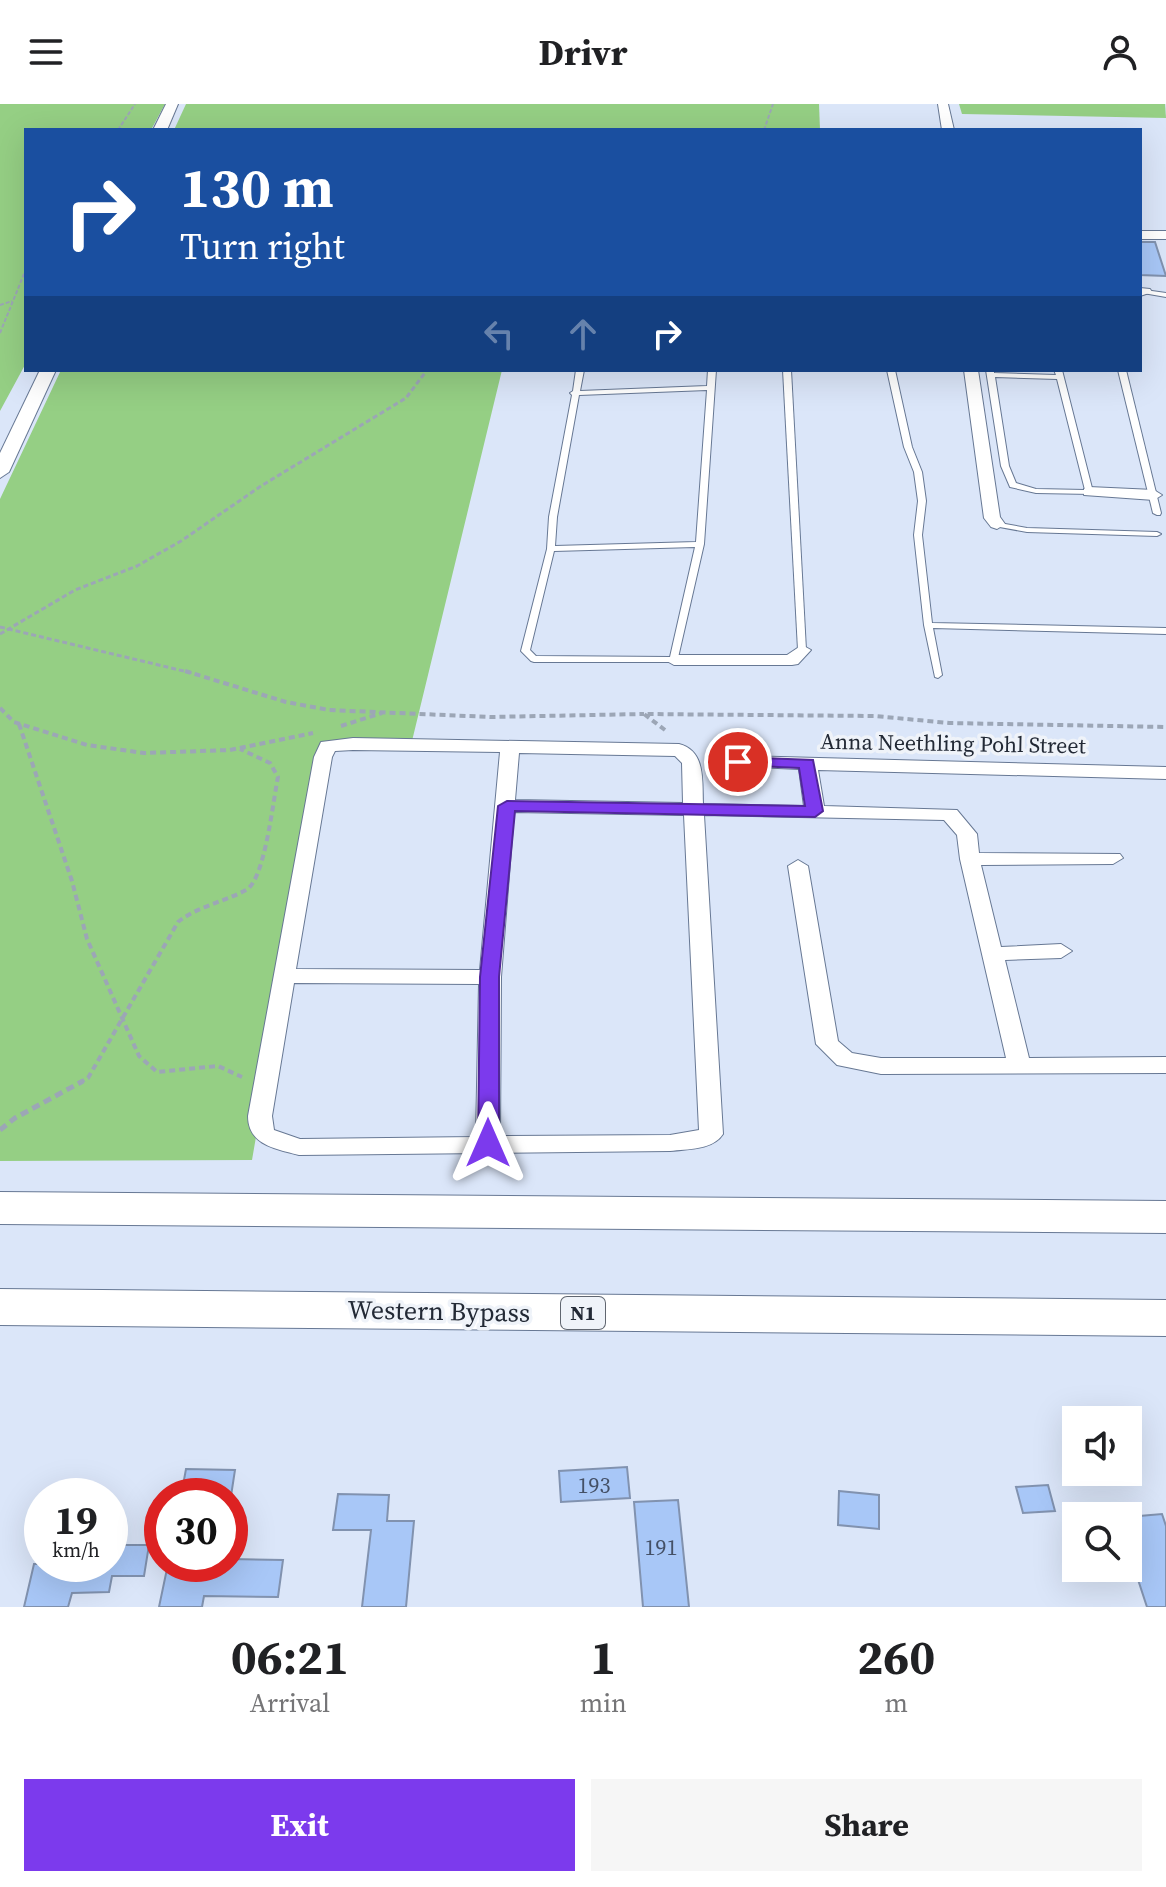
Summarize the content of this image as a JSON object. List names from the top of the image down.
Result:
{
  "streets": {
    "highway": ["Western Bypass", "N1"],
    "street": ["Anna Neethling Pohl Street"]
  },
  "house_numbers": ["193", "191"],
  "page": {
    "header": "Drivr",
    "turn": ["130 m", "Turn right"],
    "speed": "19 km/h",
    "limit": "30",
    "eta": [
      "06:21",
      "Arrival",
      "1",
      "min",
      "260",
      "m"
    ],
    "buttons": ["Exit", "Share"]
  }
}
